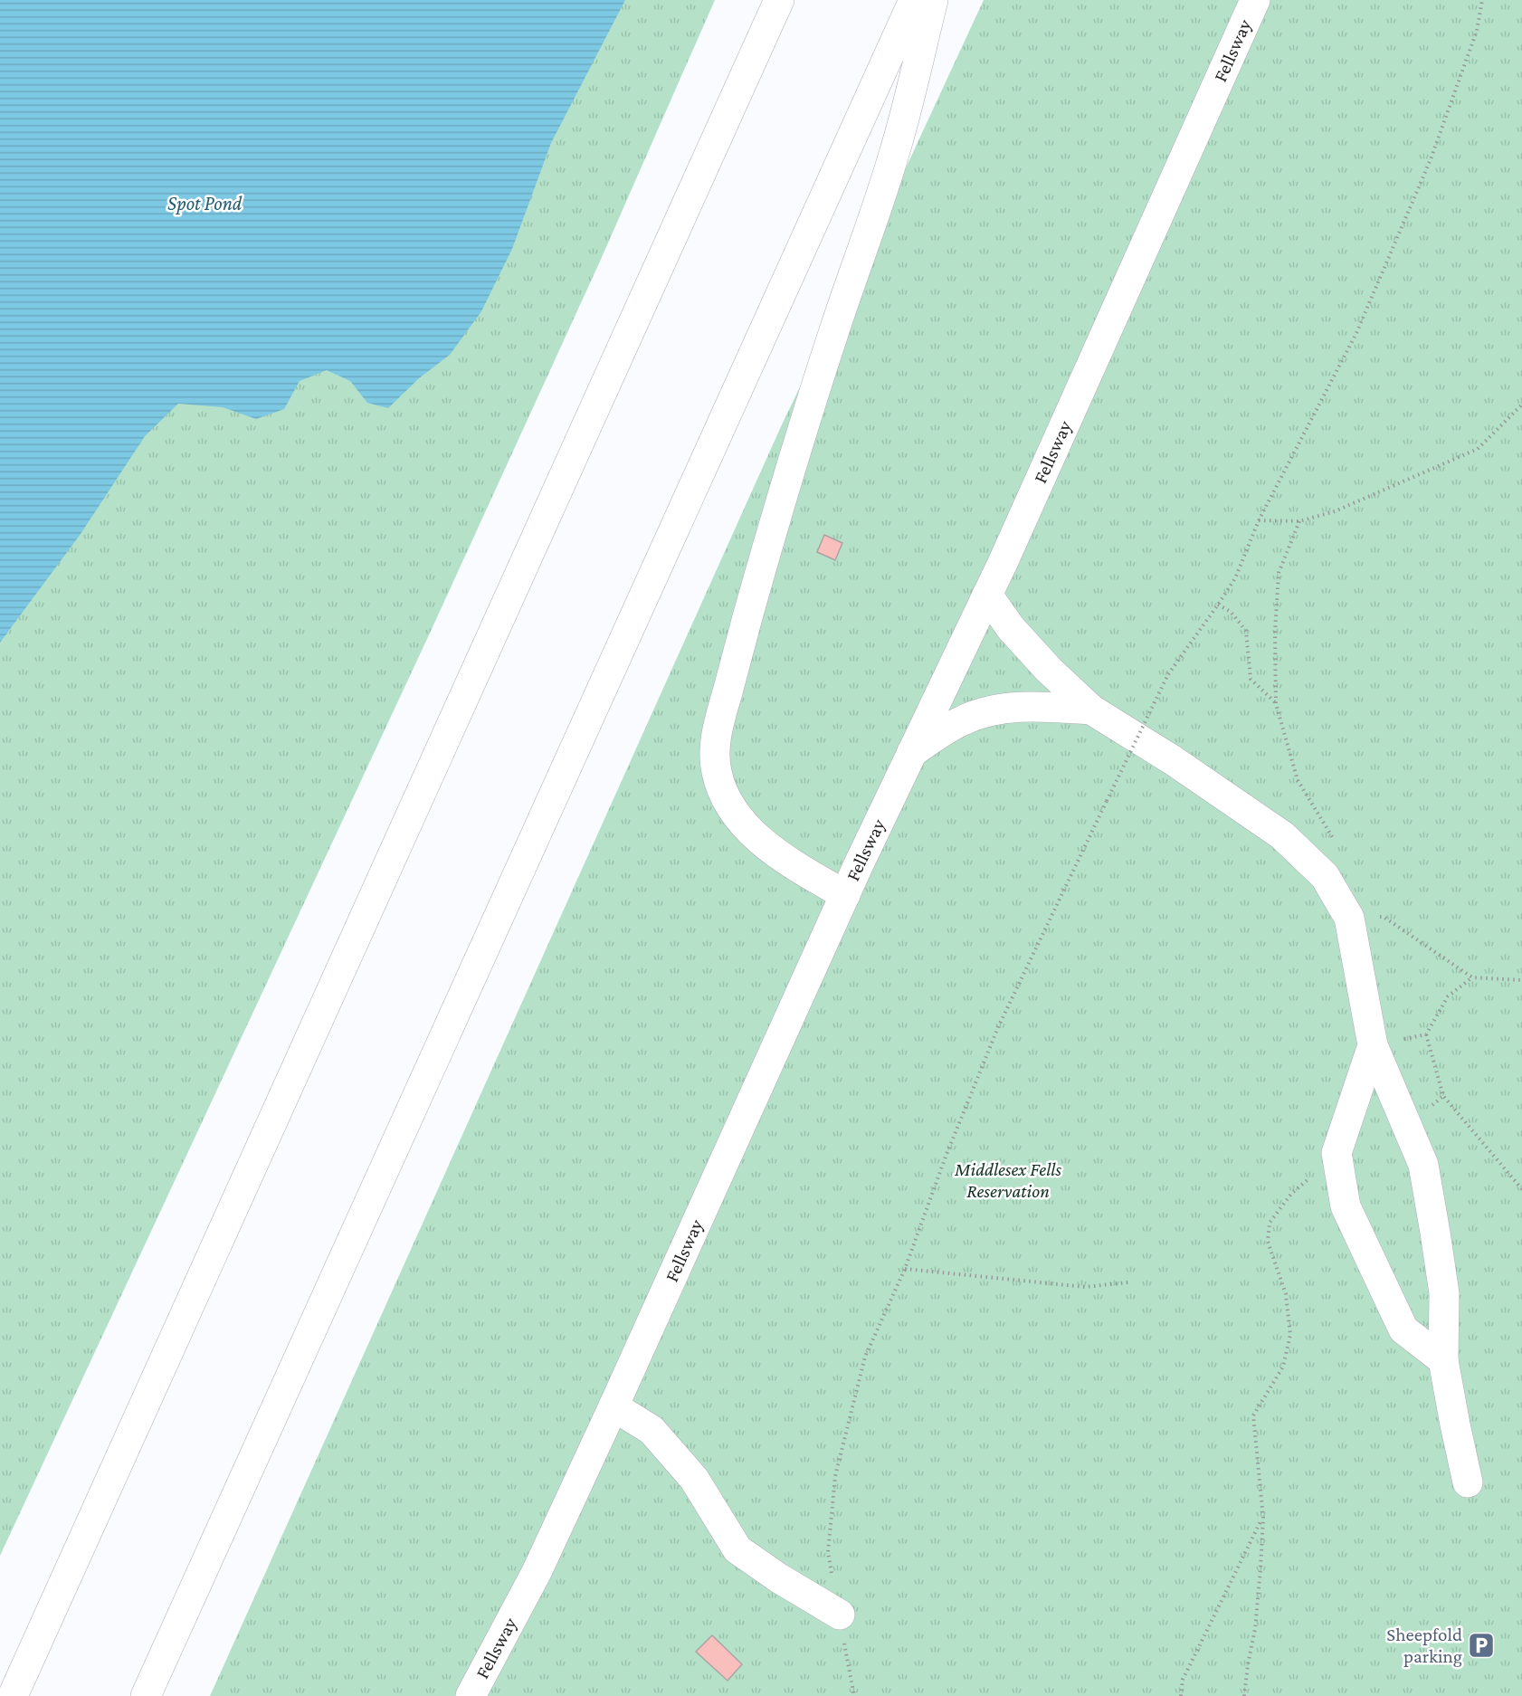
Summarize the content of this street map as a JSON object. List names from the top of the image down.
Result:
{
  "streets": {
    "main road": ["Fellsway"]
  },
  "water": ["Spot Pond"],
  "parks": ["Middlesex Fells Reservation"],
  "places": {
    "parking": ["Sheepfold parking"]
  }
}
